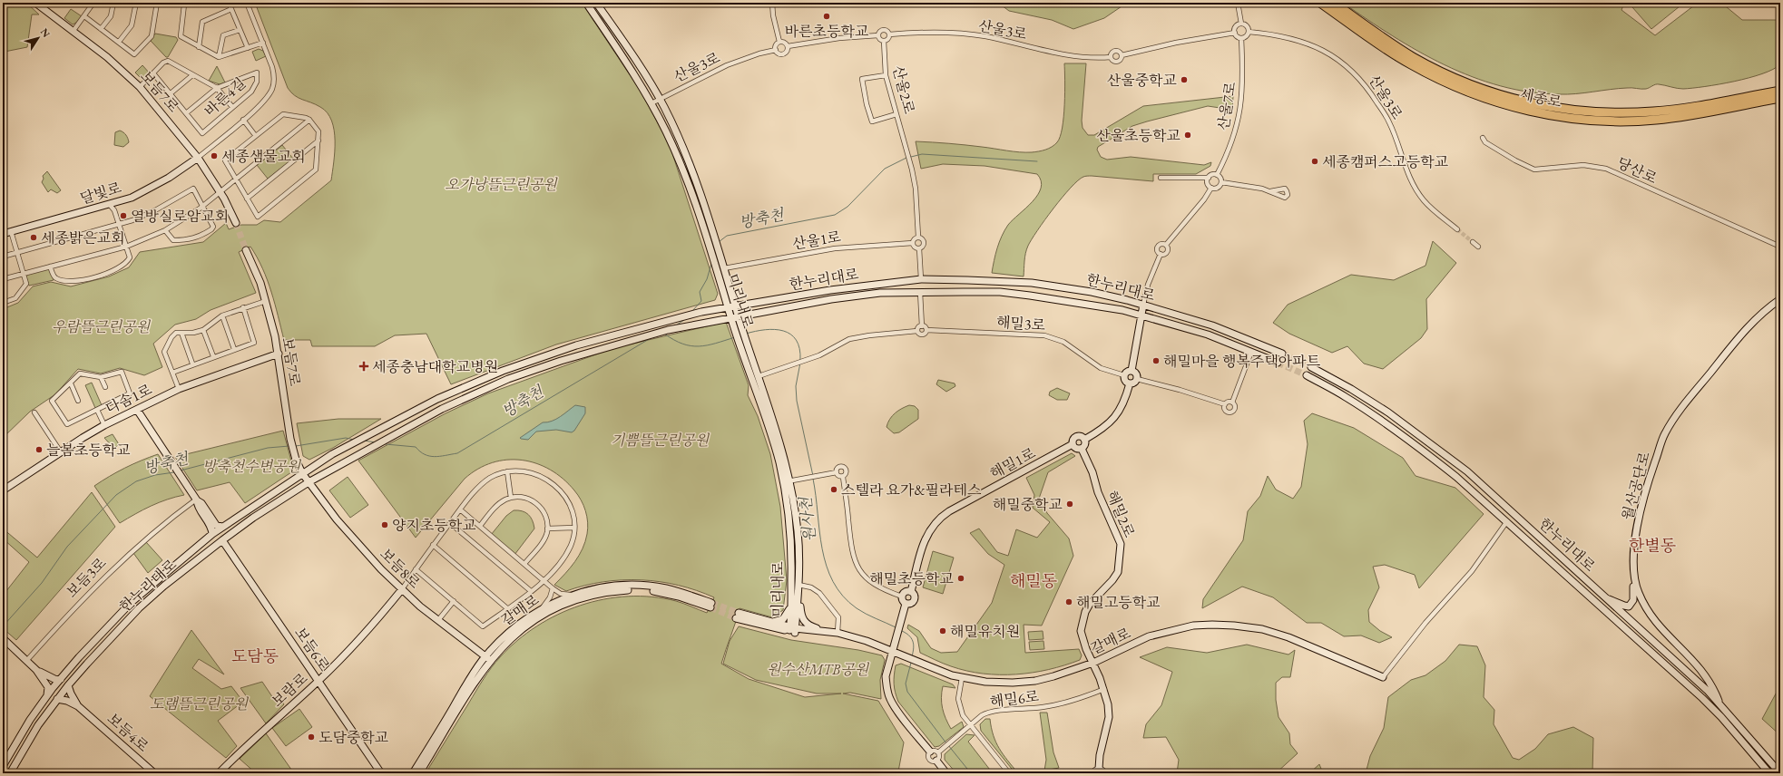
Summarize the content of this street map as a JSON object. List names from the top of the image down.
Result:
{
  "streets": {
    "highway": ["세종로"],
    "street": [
      "산울3로",
      "산울2로",
      "보듬7로",
      "바른4길",
      "산울7로",
      "당산로",
      "달빛로",
      "산울1로",
      "한누리대로",
      "미리내로",
      "해밀3로",
      "다솜1로",
      "해밀1로",
      "월산공단로",
      "해밀2로",
      "보듬8로",
      "보듬3로",
      "갈매로",
      "보듬6로",
      "보람로",
      "해밀6로",
      "보듬4로"
    ]
  },
  "crossings": [
    ["산울3로", "산울2로"],
    ["산울3로", "산울7로"],
    ["산울3로", "미리내로"],
    ["산울2로", "산울1로"],
    ["보듬7로", "바른4길"],
    ["보듬7로", "달빛로"],
    ["보듬7로", "한누리대로"],
    ["보듬7로", "다솜1로"],
    ["산울1로", "미리내로"],
    ["한누리대로", "미리내로"],
    ["한누리대로", "월산공단로"],
    ["한누리대로", "보듬8로"],
    ["한누리대로", "보듬6로"],
    ["미리내로", "갈매로"],
    ["해밀1로", "해밀2로"],
    ["해밀2로", "갈매로"],
    ["해밀2로", "해밀6로"],
    ["보듬8로", "갈매로"],
    ["보듬8로", "보람로"],
    ["보듬6로", "보람로"]
  ],
  "districts": ["한별동", "해밀동", "도담동"],
  "water": ["방축천", "원사천"],
  "parks": [
    "오가낭뜰근린공원",
    "우람뜰근린공원",
    "기쁨뜰근린공원",
    "방축천수변공원",
    "원수산MTB공원",
    "도램뜰근린공원"
  ],
  "places": {
    "other": [
      "바른초등학교",
      "산울중학교",
      "산울초등학교",
      "세종샘물교회",
      "세종캠퍼스고등학교",
      "열방실로암교회",
      "세종밝은교회",
      "해밀마을 행복주택아파트",
      "늘봄초등학교",
      "스텔라 요가&필라테스",
      "해밀중학교",
      "양지초등학교",
      "해밀초등학교",
      "해밀고등학교",
      "해밀유치원",
      "도담중학교"
    ],
    "health": ["세종충남대학교병원"]
  },
  "north": "top right"
}
